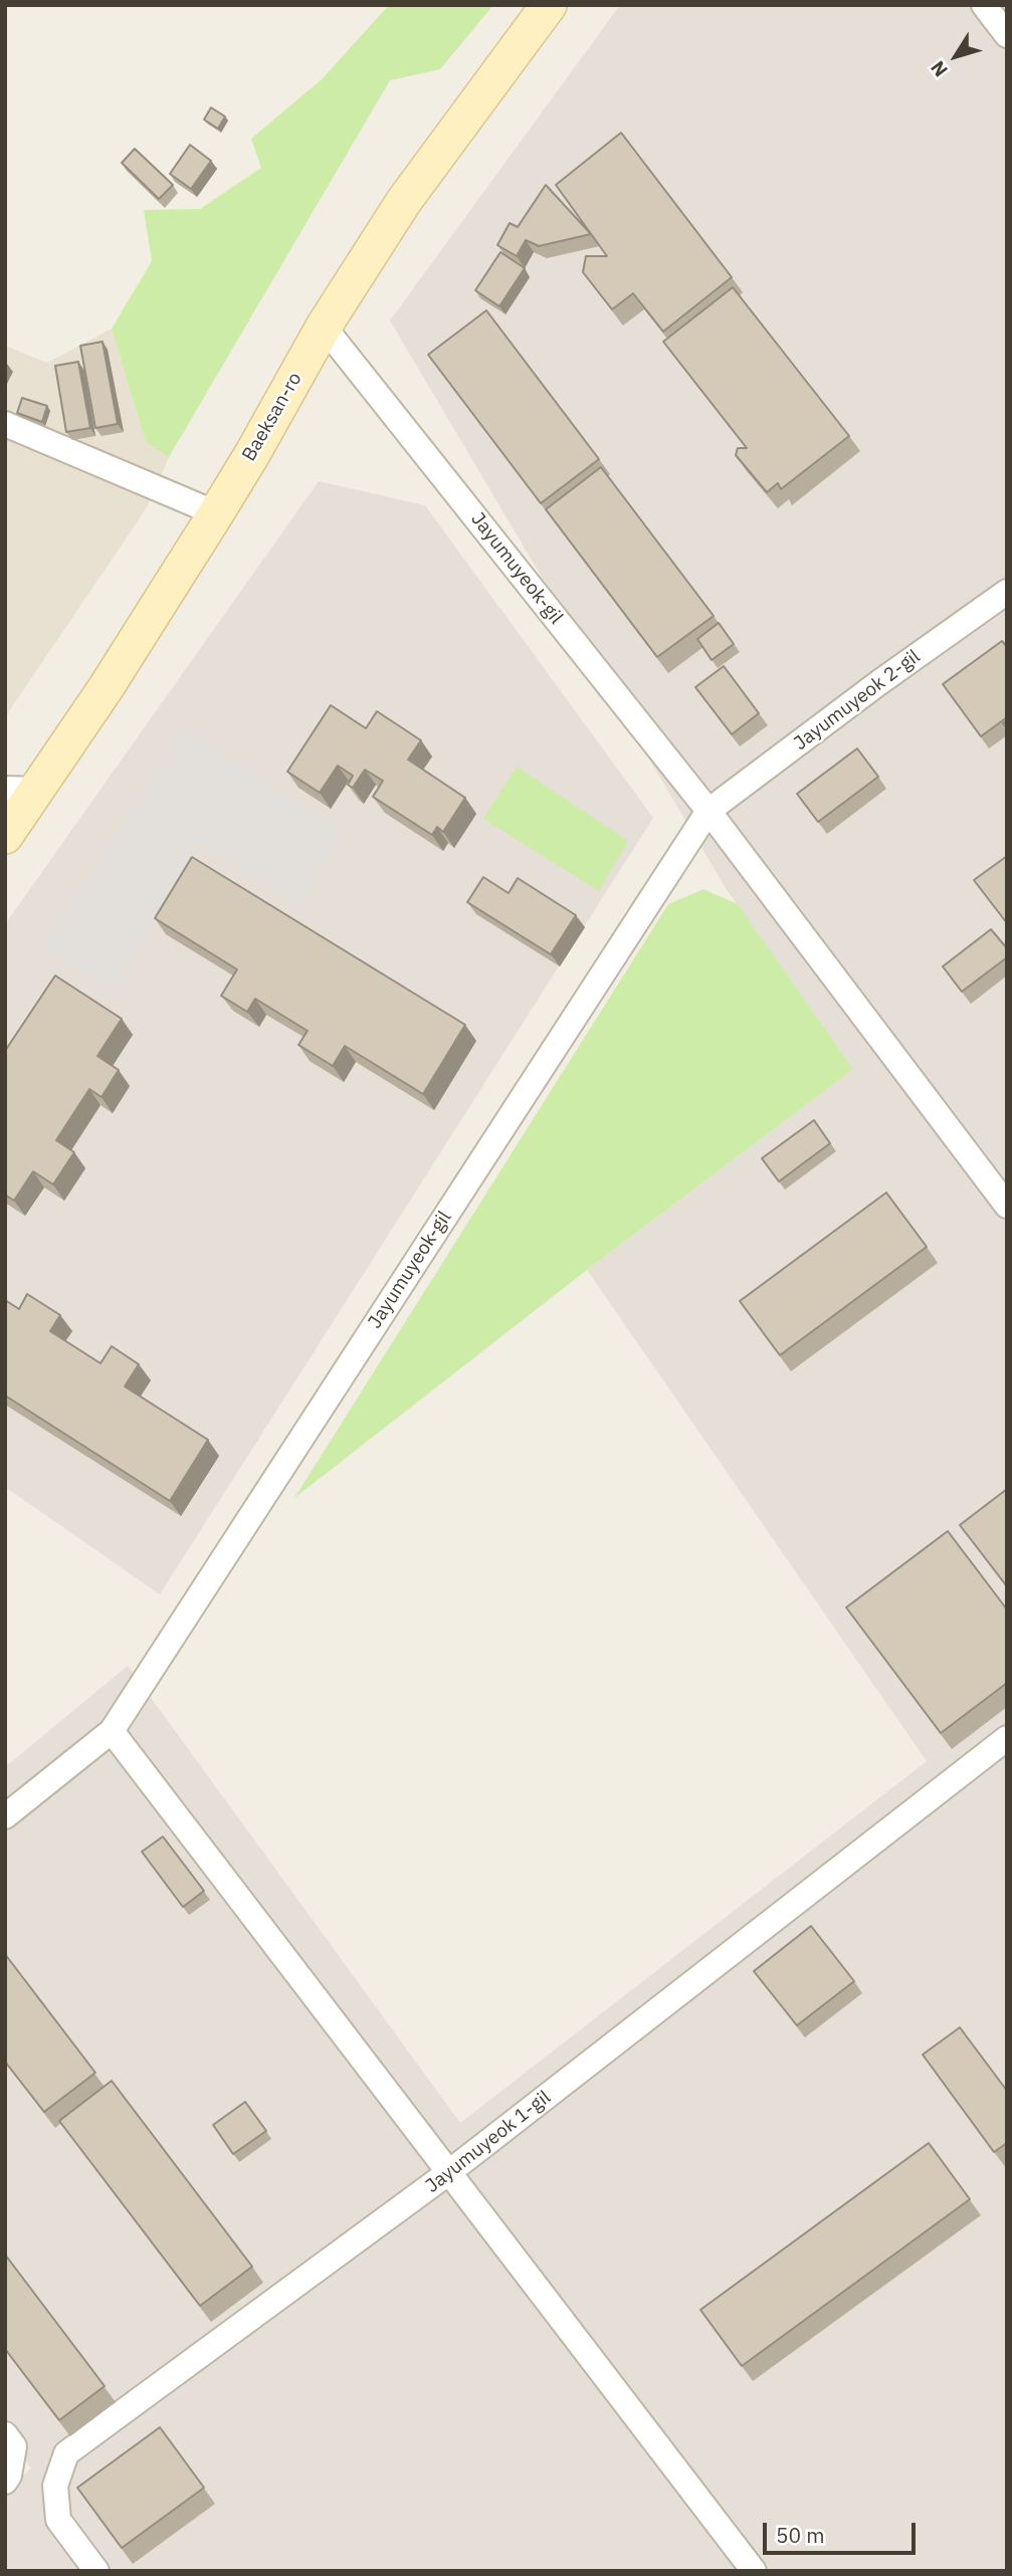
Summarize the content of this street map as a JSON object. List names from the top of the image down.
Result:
{
  "streets": {
    "main road": ["Baeksan-ro"],
    "street": ["Jayumuyeok-gil", "Jayumuyeok 2-gil", "Jayumuyeok 1-gil"]
  },
  "crossings": [
    ["Baeksan-ro", "Jayumuyeok-gil"],
    ["Jayumuyeok-gil", "Jayumuyeok 2-gil"]
  ],
  "scale_bar": "50 m",
  "north": "bottom left"
}
